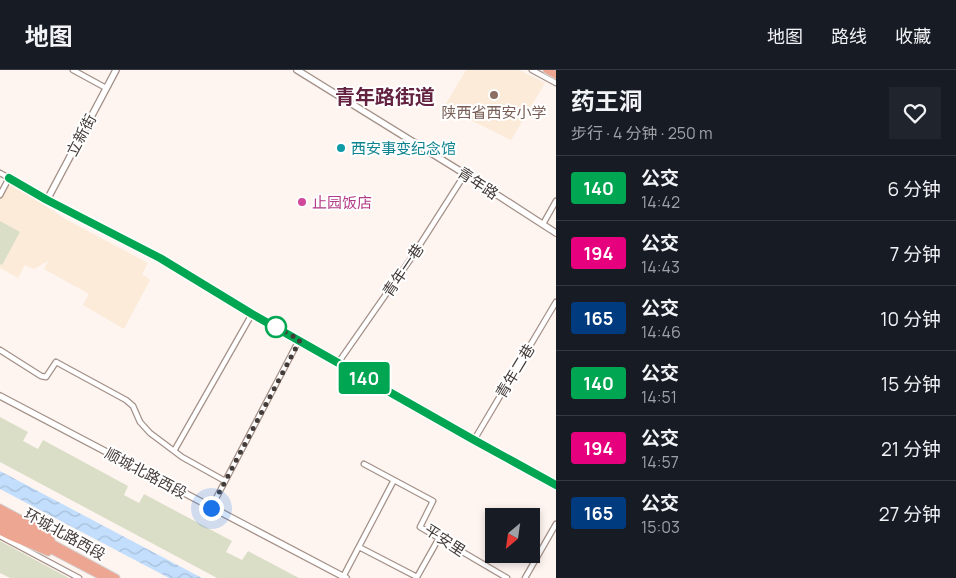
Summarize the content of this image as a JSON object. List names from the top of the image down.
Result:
{
  "streets": {
    "main road": ["环城北路西段"],
    "street": [
      "立新街",
      "青年路",
      "青年一巷",
      "青年二巷",
      "顺城北路西段",
      "平安里"
    ]
  },
  "crossings": [
    ["青年路", "青年一巷"]
  ],
  "districts": ["青年路街道"],
  "places": ["陕西省西安小学", "西安事变纪念馆", "止园饭店"],
  "lines": ["bus line 140"],
  "north": "bottom left",
  "page": {
    "header": "地图",
    "nav": ["地图", "路线", "收藏"],
    "on_map": "140",
    "heading": ["药王洞", "步行 · 4 分钟 · 250 m"],
    "list": [
      {
        "mark": "140",
        "name": "公交",
        "note": "14:42",
        "value": "6 分钟"
      },
      {
        "mark": "194",
        "name": "公交",
        "note": "14:43",
        "value": "7 分钟"
      },
      {
        "mark": "165",
        "name": "公交",
        "note": "14:46",
        "value": "10 分钟"
      },
      {
        "mark": "140",
        "name": "公交",
        "note": "14:51",
        "value": "15 分钟"
      },
      {
        "mark": "194",
        "name": "公交",
        "note": "14:57",
        "value": "21 分钟"
      },
      {
        "mark": "165",
        "name": "公交",
        "note": "15:03",
        "value": "27 分钟"
      }
    ]
  }
}
